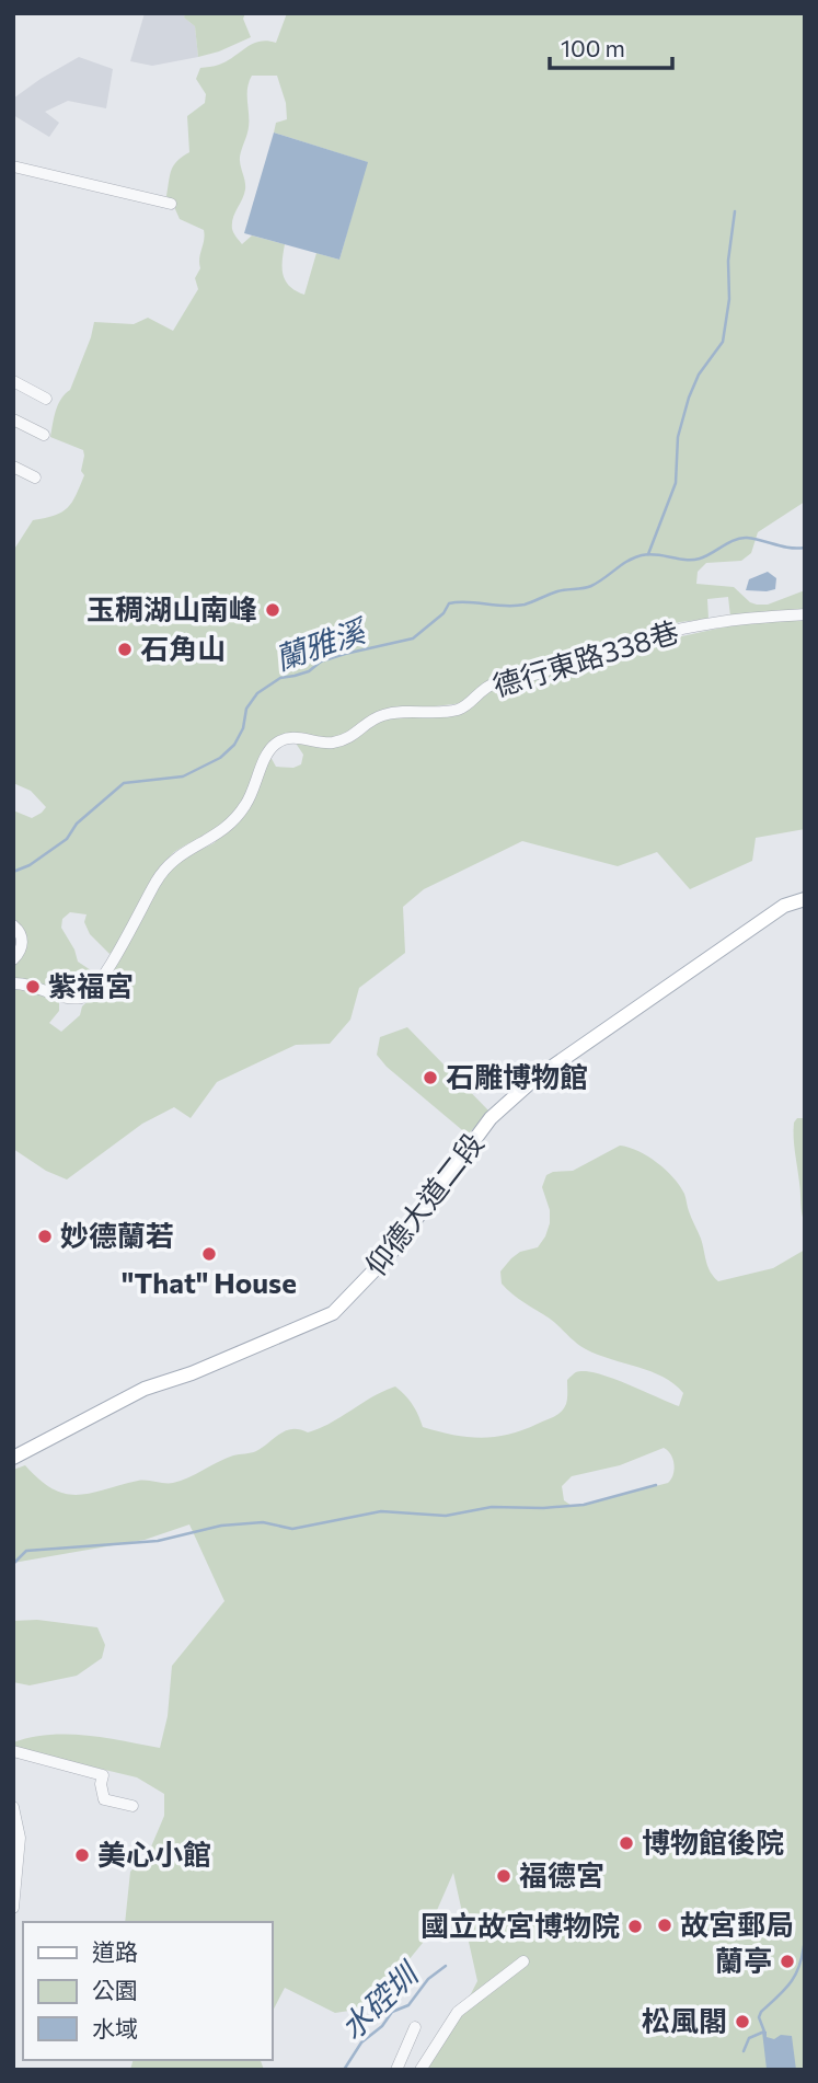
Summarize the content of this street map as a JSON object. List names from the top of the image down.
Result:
{
  "streets": {
    "main road": ["仰德大道二段"],
    "street": ["德行東路338巷"]
  },
  "water": ["蘭雅溪", "水硿圳"],
  "places": [
    "玉稠湖山南峰",
    "石角山",
    "紫福宮",
    "石雕博物館",
    "妙德蘭若",
    "\"That\" House",
    "博物館後院",
    "美心小館",
    "福德宮",
    "故宮郵局",
    "國立故宮博物院",
    "蘭亭",
    "松風閣"
  ],
  "legend": ["道路", "公園", "水域"],
  "scale_bar": "100 m"
}
